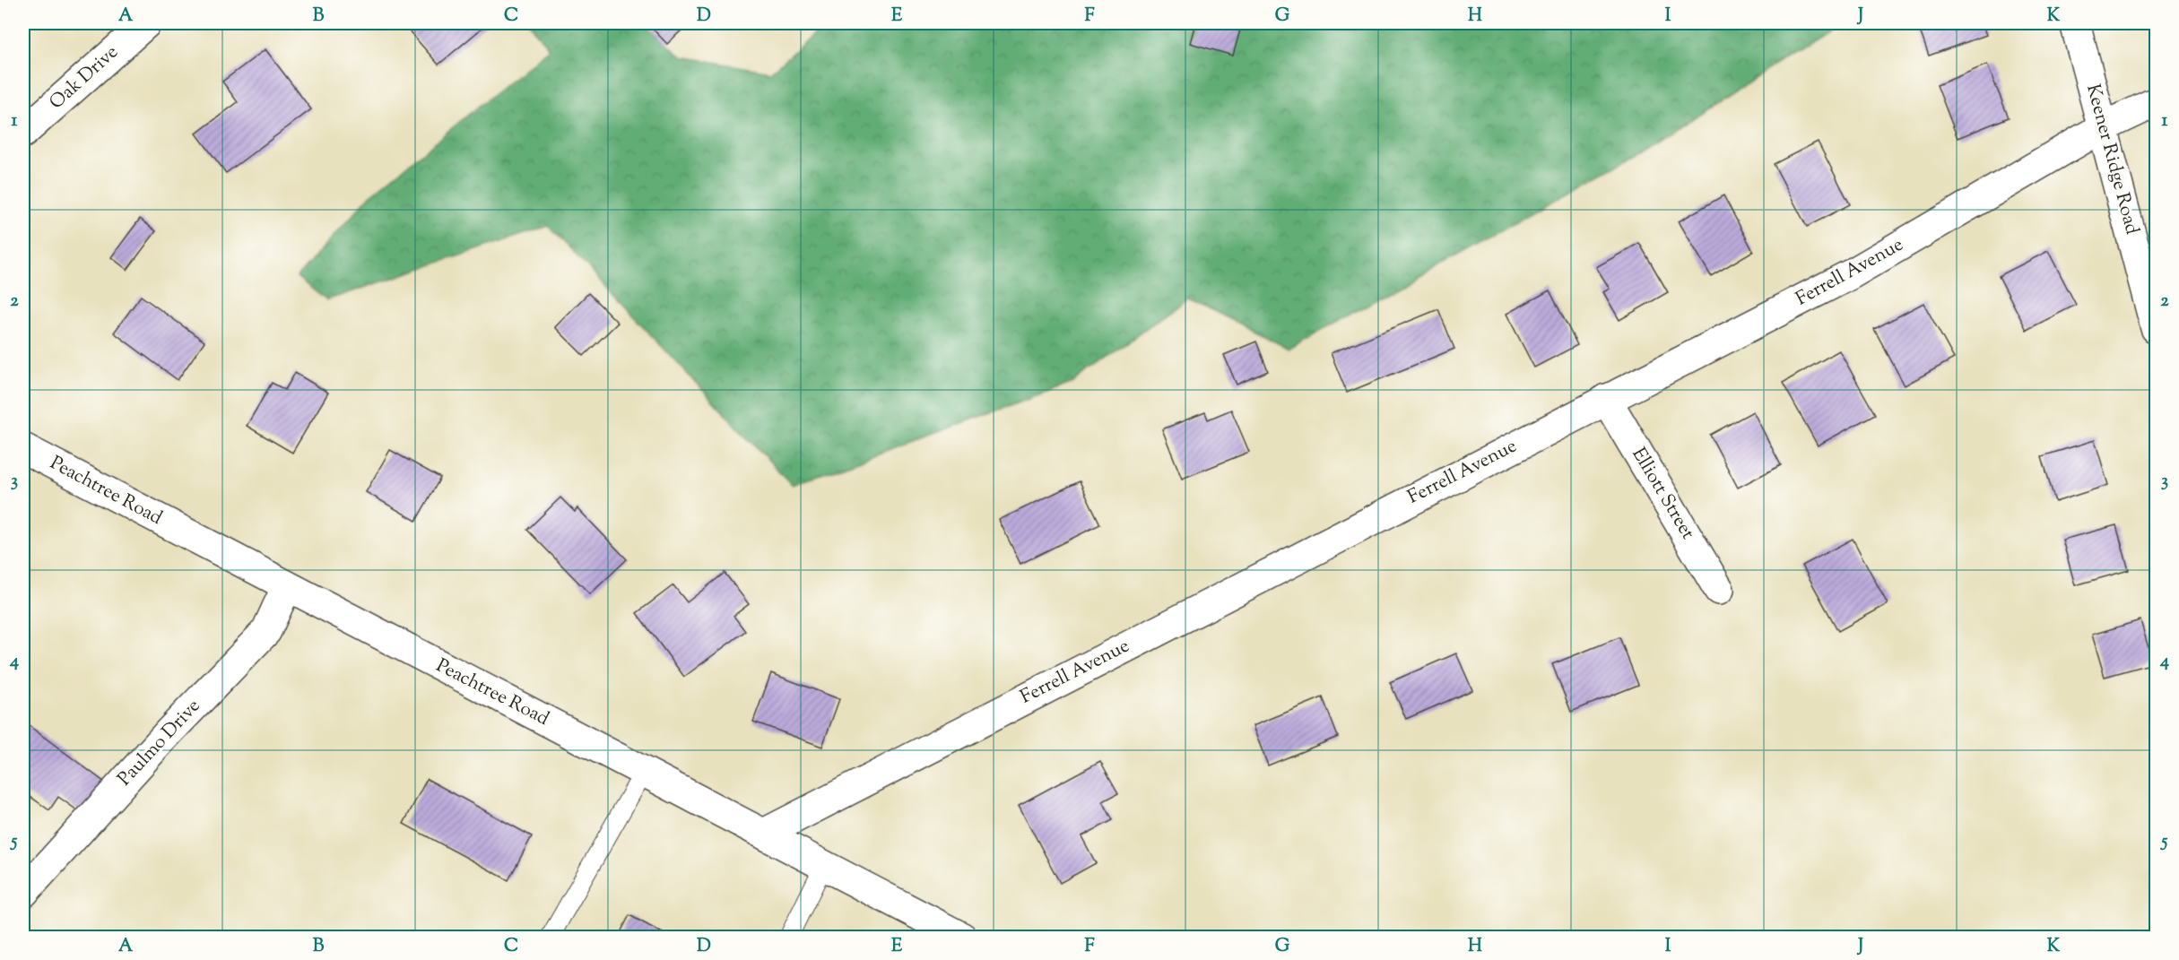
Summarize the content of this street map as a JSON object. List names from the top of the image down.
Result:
{
  "streets": {
    "street": [
      "Oak Drive",
      "Keener Ridge Road",
      "Ferrell Avenue",
      "Peachtree Road",
      "Elliott Street",
      "Paulmo Drive"
    ]
  },
  "crossings": [
    ["Keener Ridge Road", "Ferrell Avenue"],
    ["Ferrell Avenue", "Peachtree Road"],
    ["Ferrell Avenue", "Elliott Street"],
    ["Peachtree Road", "Paulmo Drive"]
  ],
  "grid": {
    "columns": [
      "A",
      "B",
      "C",
      "D",
      "E",
      "F",
      "G",
      "H",
      "I",
      "J",
      "K"
    ],
    "rows": [
      "1",
      "2",
      "3",
      "4",
      "5"
    ]
  }
}
